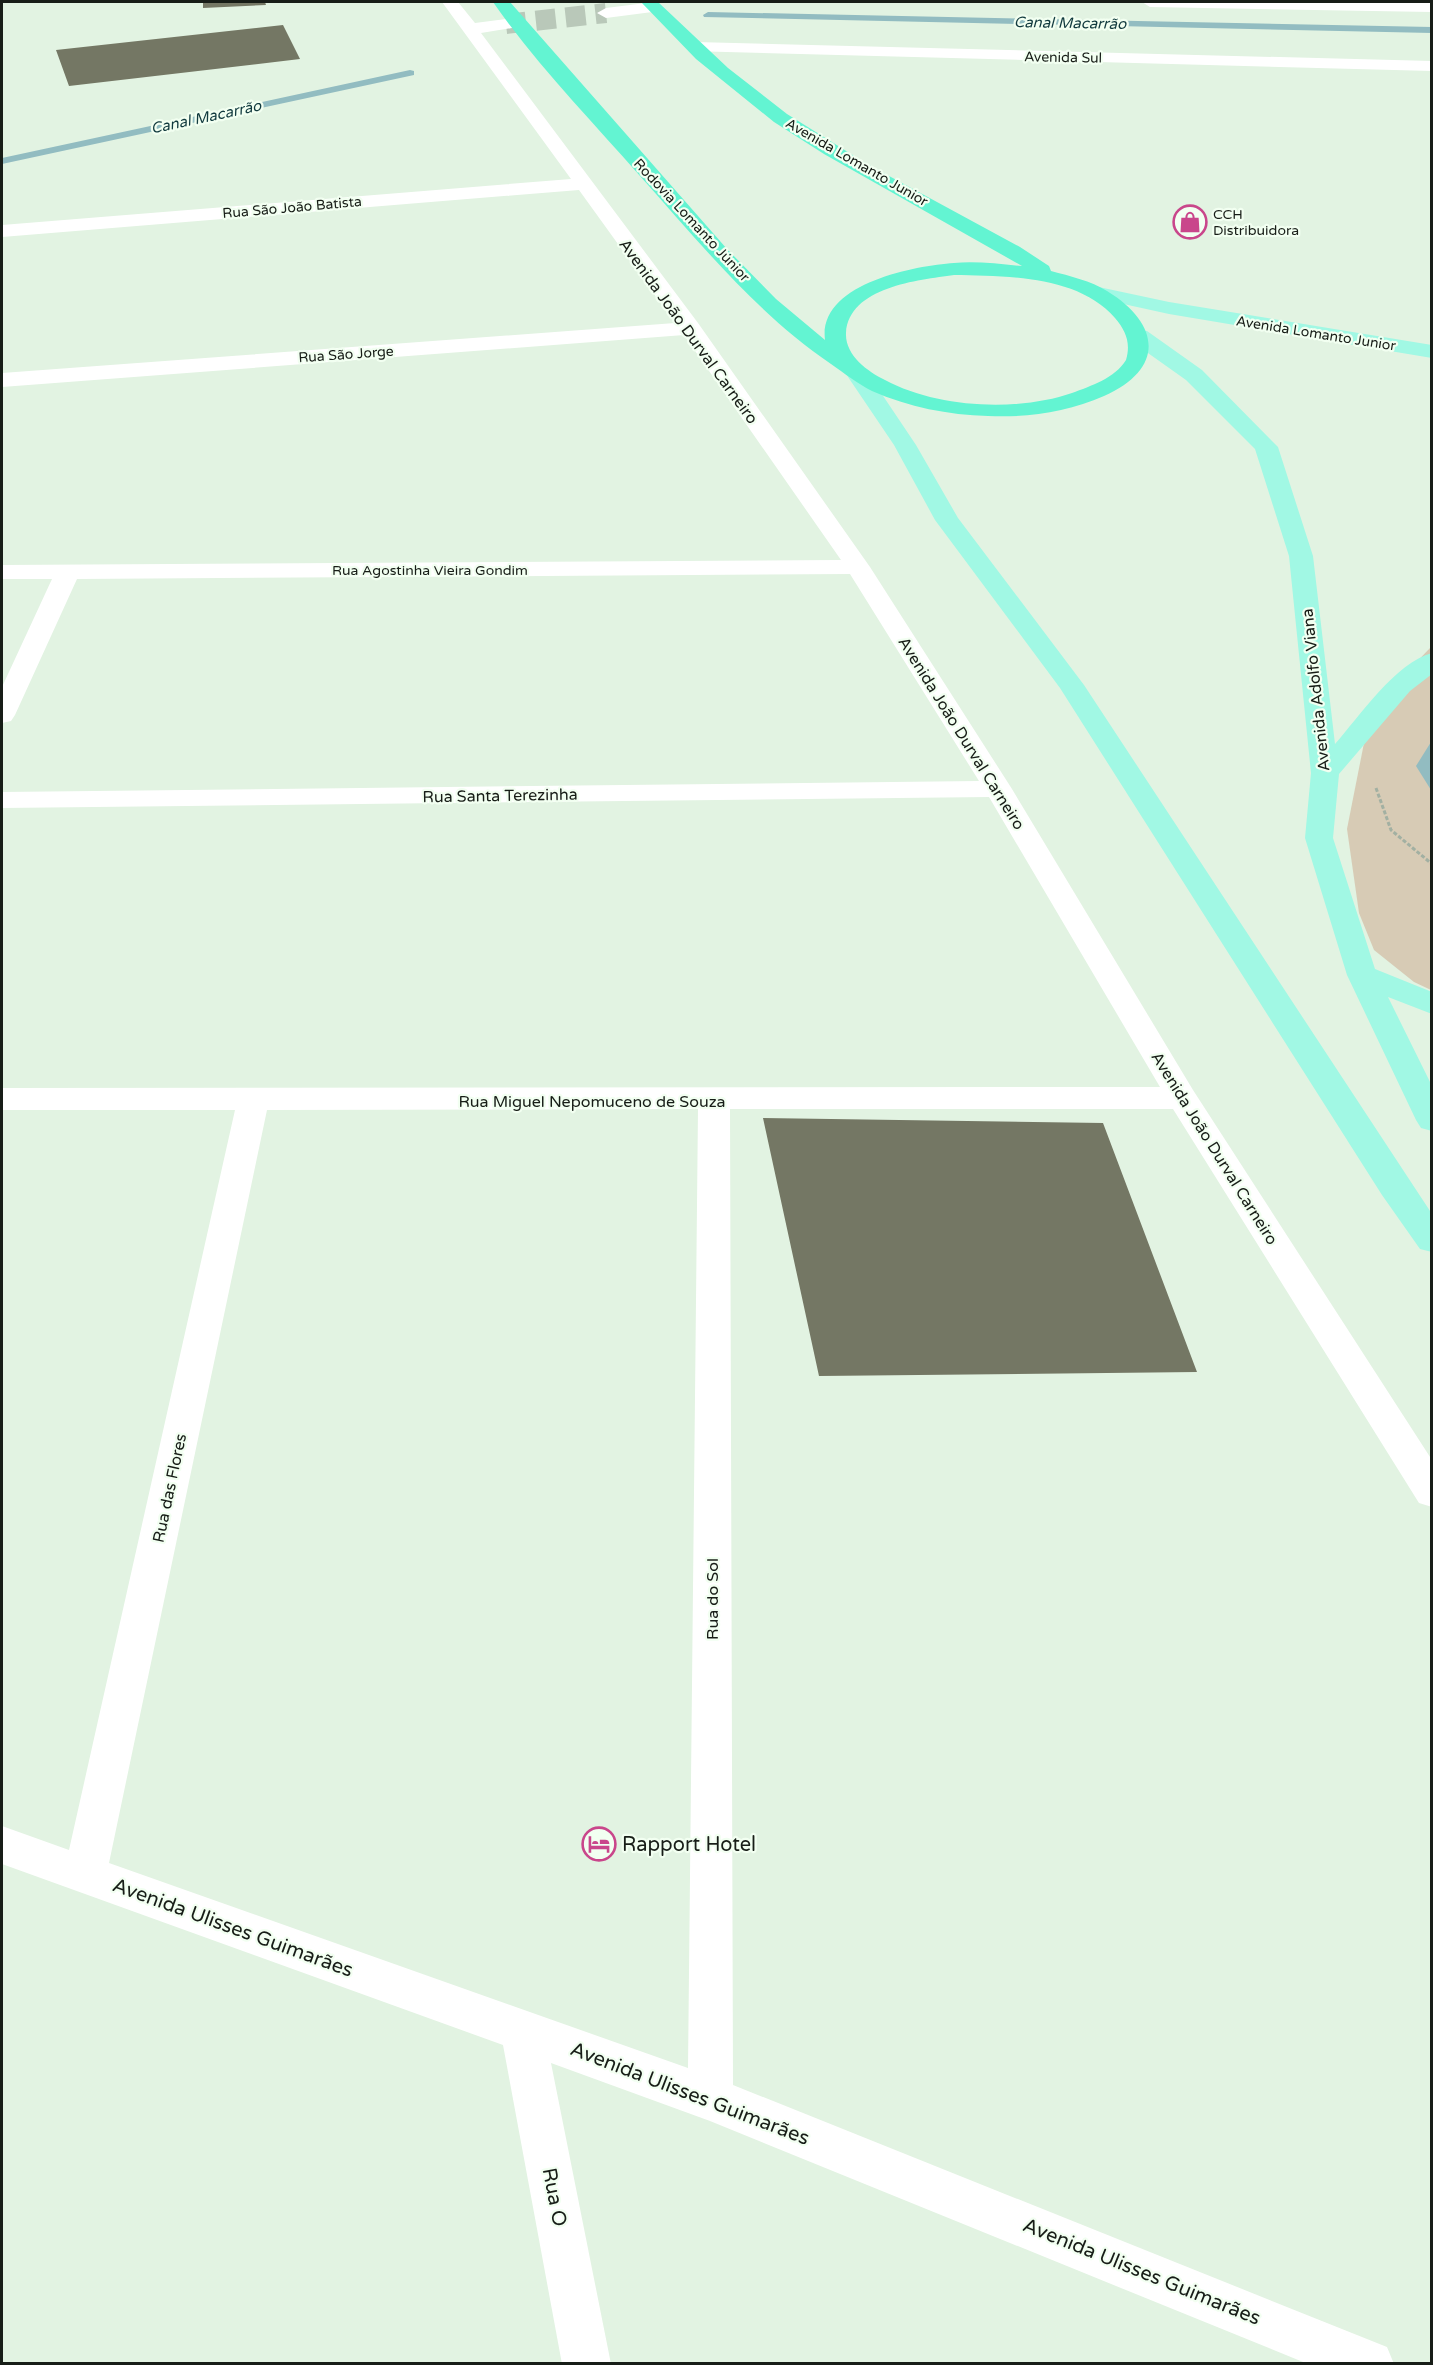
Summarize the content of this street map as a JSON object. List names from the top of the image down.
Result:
{
  "streets": {
    "highway": ["Avenida Lomanto Junior", "Rodovia Lomanto Júnior"],
    "main road": ["Avenida Adolfo Viana"],
    "street": [
      "Avenida Sul",
      "Rua São João Batista",
      "Avenida João Durval Carneiro",
      "Rua São Jorge",
      "Rua Agostinha Vieira Gondim",
      "Rua Santa Terezinha",
      "Rua Miguel Nepomuceno de Souza",
      "Rua das Flores",
      "Rua do Sol",
      "Avenida Ulisses Guimarães",
      "Rua O"
    ]
  },
  "crossings": [
    ["Avenida Sul", "Avenida Lomanto Junior"],
    ["Rua São João Batista", "Avenida João Durval Carneiro"],
    ["Avenida João Durval Carneiro", "Rua São Jorge"],
    ["Avenida João Durval Carneiro", "Rua Agostinha Vieira Gondim"],
    ["Avenida João Durval Carneiro", "Rua Santa Terezinha"],
    ["Avenida João Durval Carneiro", "Rua Miguel Nepomuceno de Souza"],
    ["Rua Miguel Nepomuceno de Souza", "Rua das Flores"],
    ["Rua Miguel Nepomuceno de Souza", "Rua do Sol"],
    ["Rua das Flores", "Avenida Ulisses Guimarães"],
    ["Rua do Sol", "Avenida Ulisses Guimarães"],
    ["Avenida Ulisses Guimarães", "Rua O"]
  ],
  "water": ["Canal Macarrão"],
  "places": {
    "shop": ["CCH Distribuidora"],
    "hotel": ["Rapport Hotel"]
  }
}
